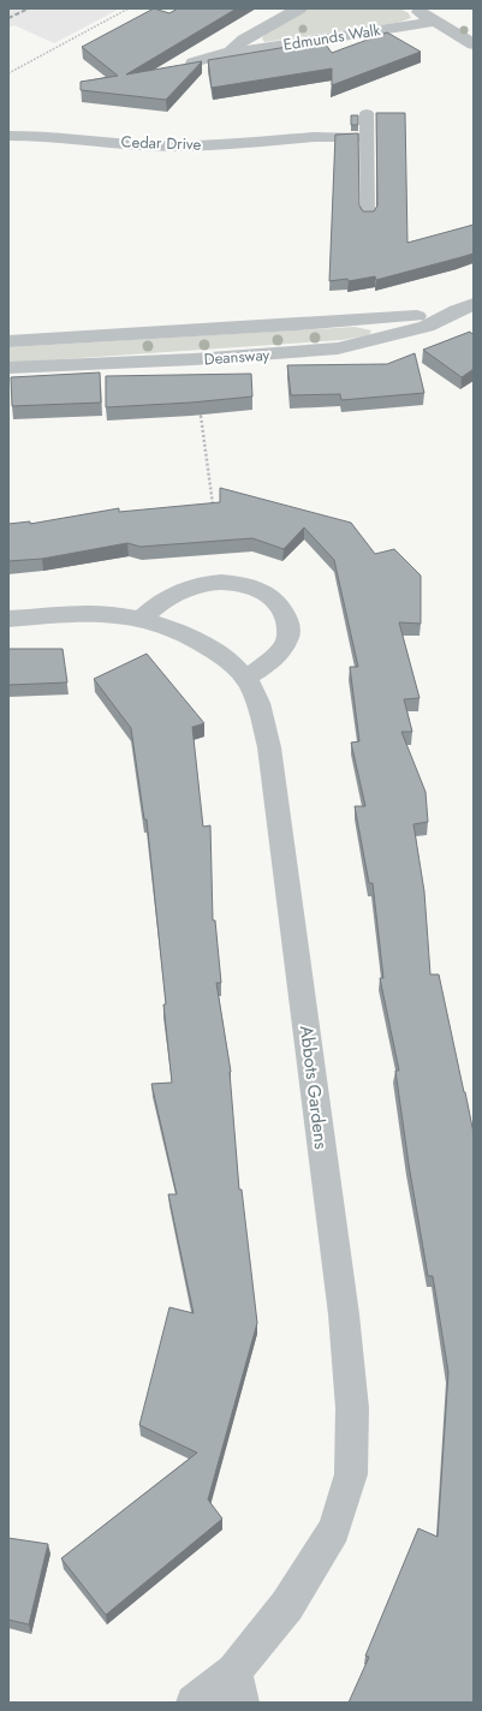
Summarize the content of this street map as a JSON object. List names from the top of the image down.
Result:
{
  "streets": {
    "street": [
      "Edmunds Walk",
      "Cedar Drive",
      "Deansway",
      "Abbots Gardens"
    ]
  }
}
